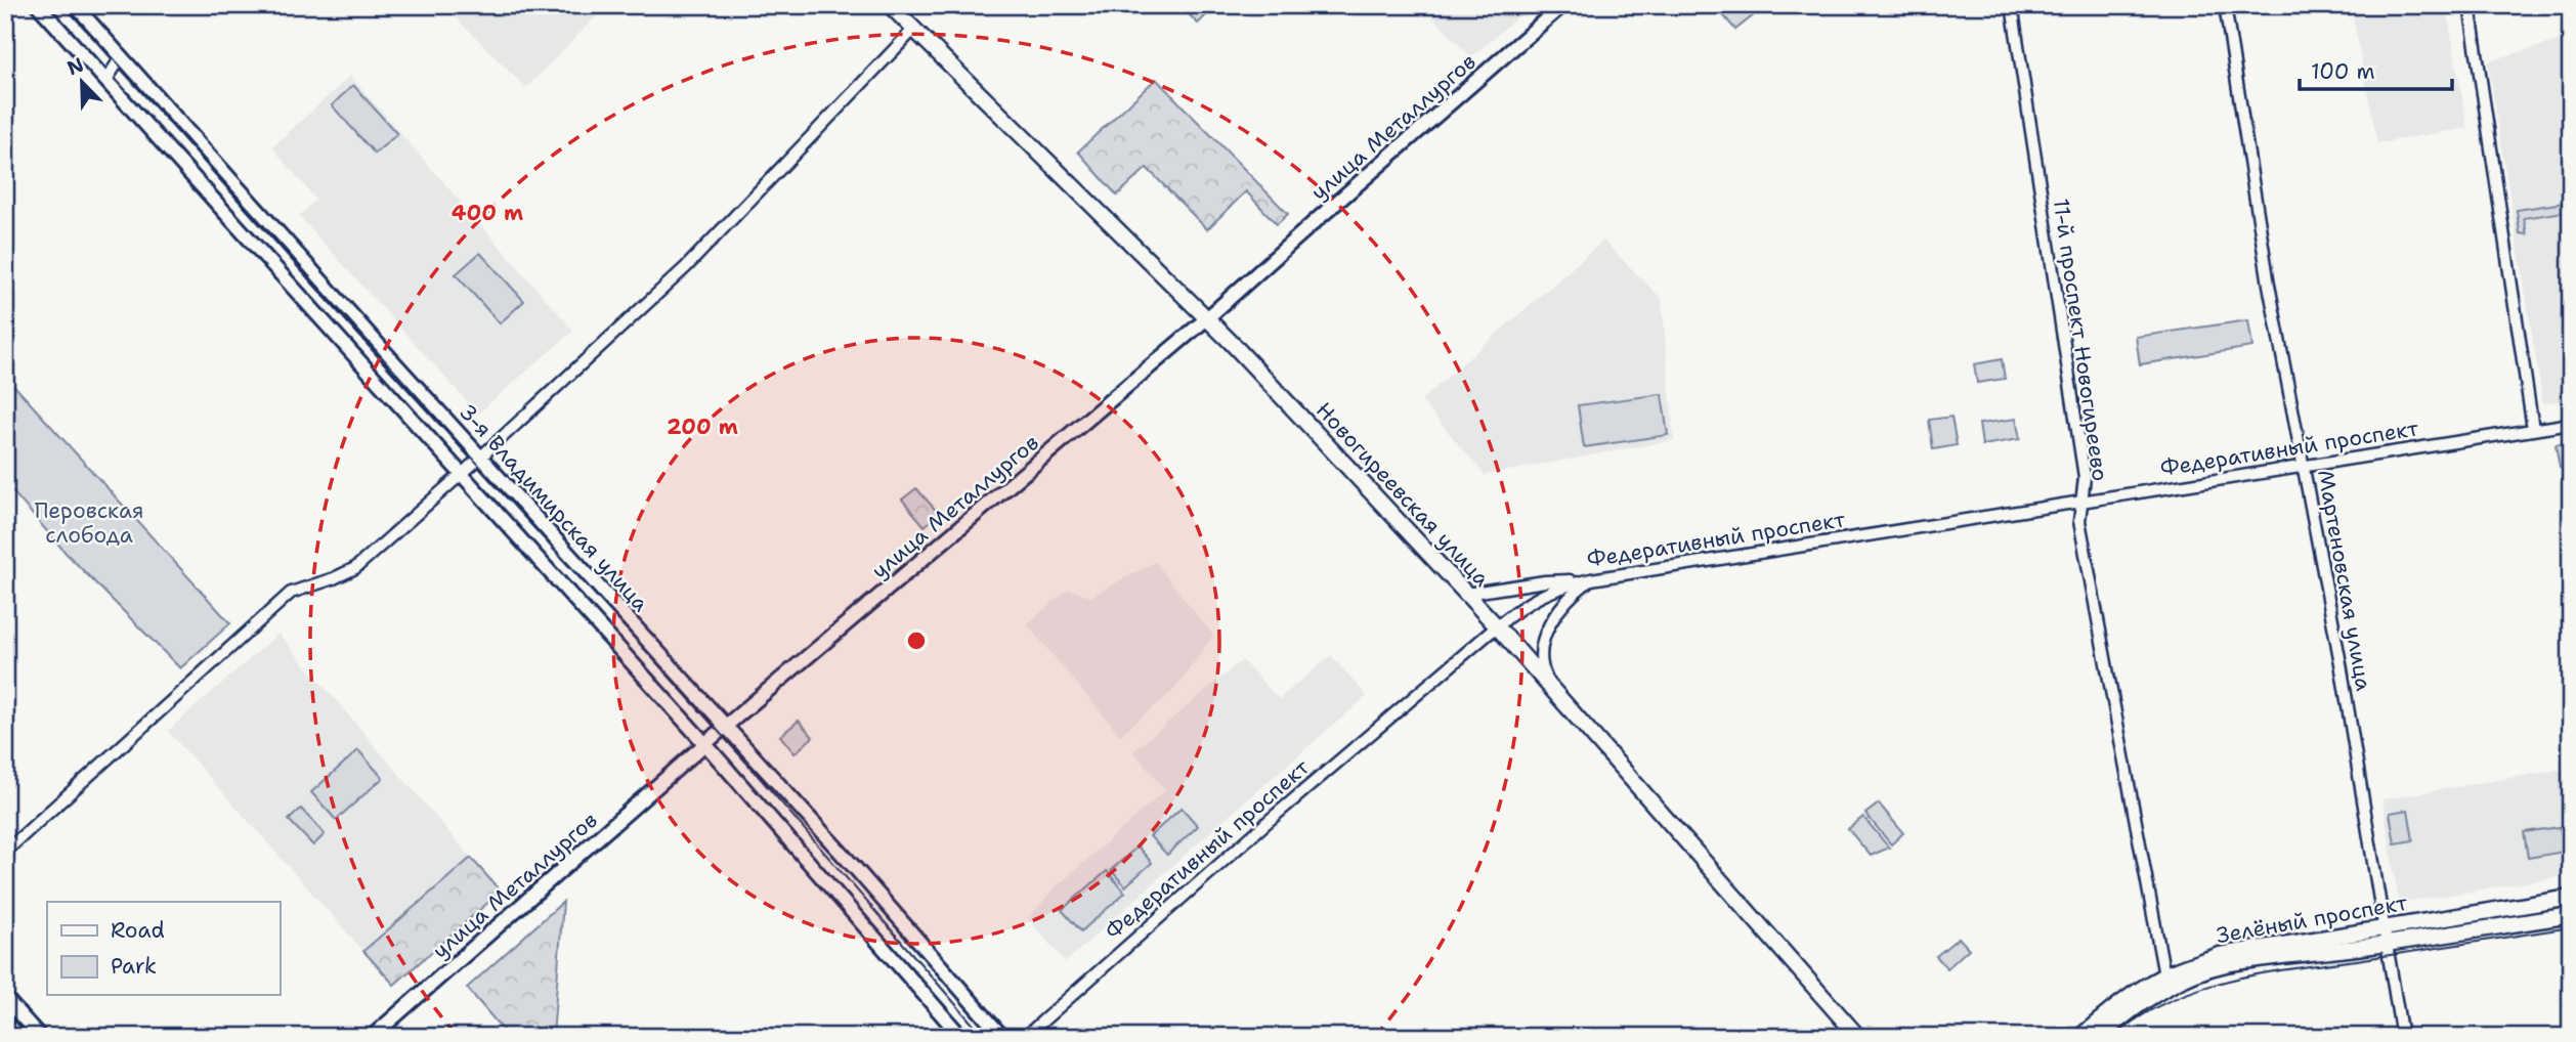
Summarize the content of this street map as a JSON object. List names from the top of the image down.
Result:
{
  "streets": {
    "main road": ["Новогиреевская улица", "Зелёный проспект"],
    "street": [
      "улица Металлургов",
      "11-й проспект Новогиреево",
      "Федеративный проспект",
      "3-я Владимирская улица",
      "Мартеновская улица"
    ]
  },
  "crossings": [
    ["улица Металлургов", "Новогиреевская улица"],
    ["улица Металлургов", "3-я Владимирская улица"],
    ["11-й проспект Новогиреево", "Федеративный проспект"],
    ["11-й проспект Новогиреево", "Зелёный проспект"],
    ["Федеративный проспект", "Новогиреевская улица"],
    ["Федеративный проспект", "Мартеновская улица"],
    ["Мартеновская улица", "Зелёный проспект"]
  ],
  "parks": ["Перовская слобода"],
  "legend": ["Road", "Park"],
  "scale_bar": "100 m",
  "north": "top left",
  "rings": ["400 m", "200 m"]
}
